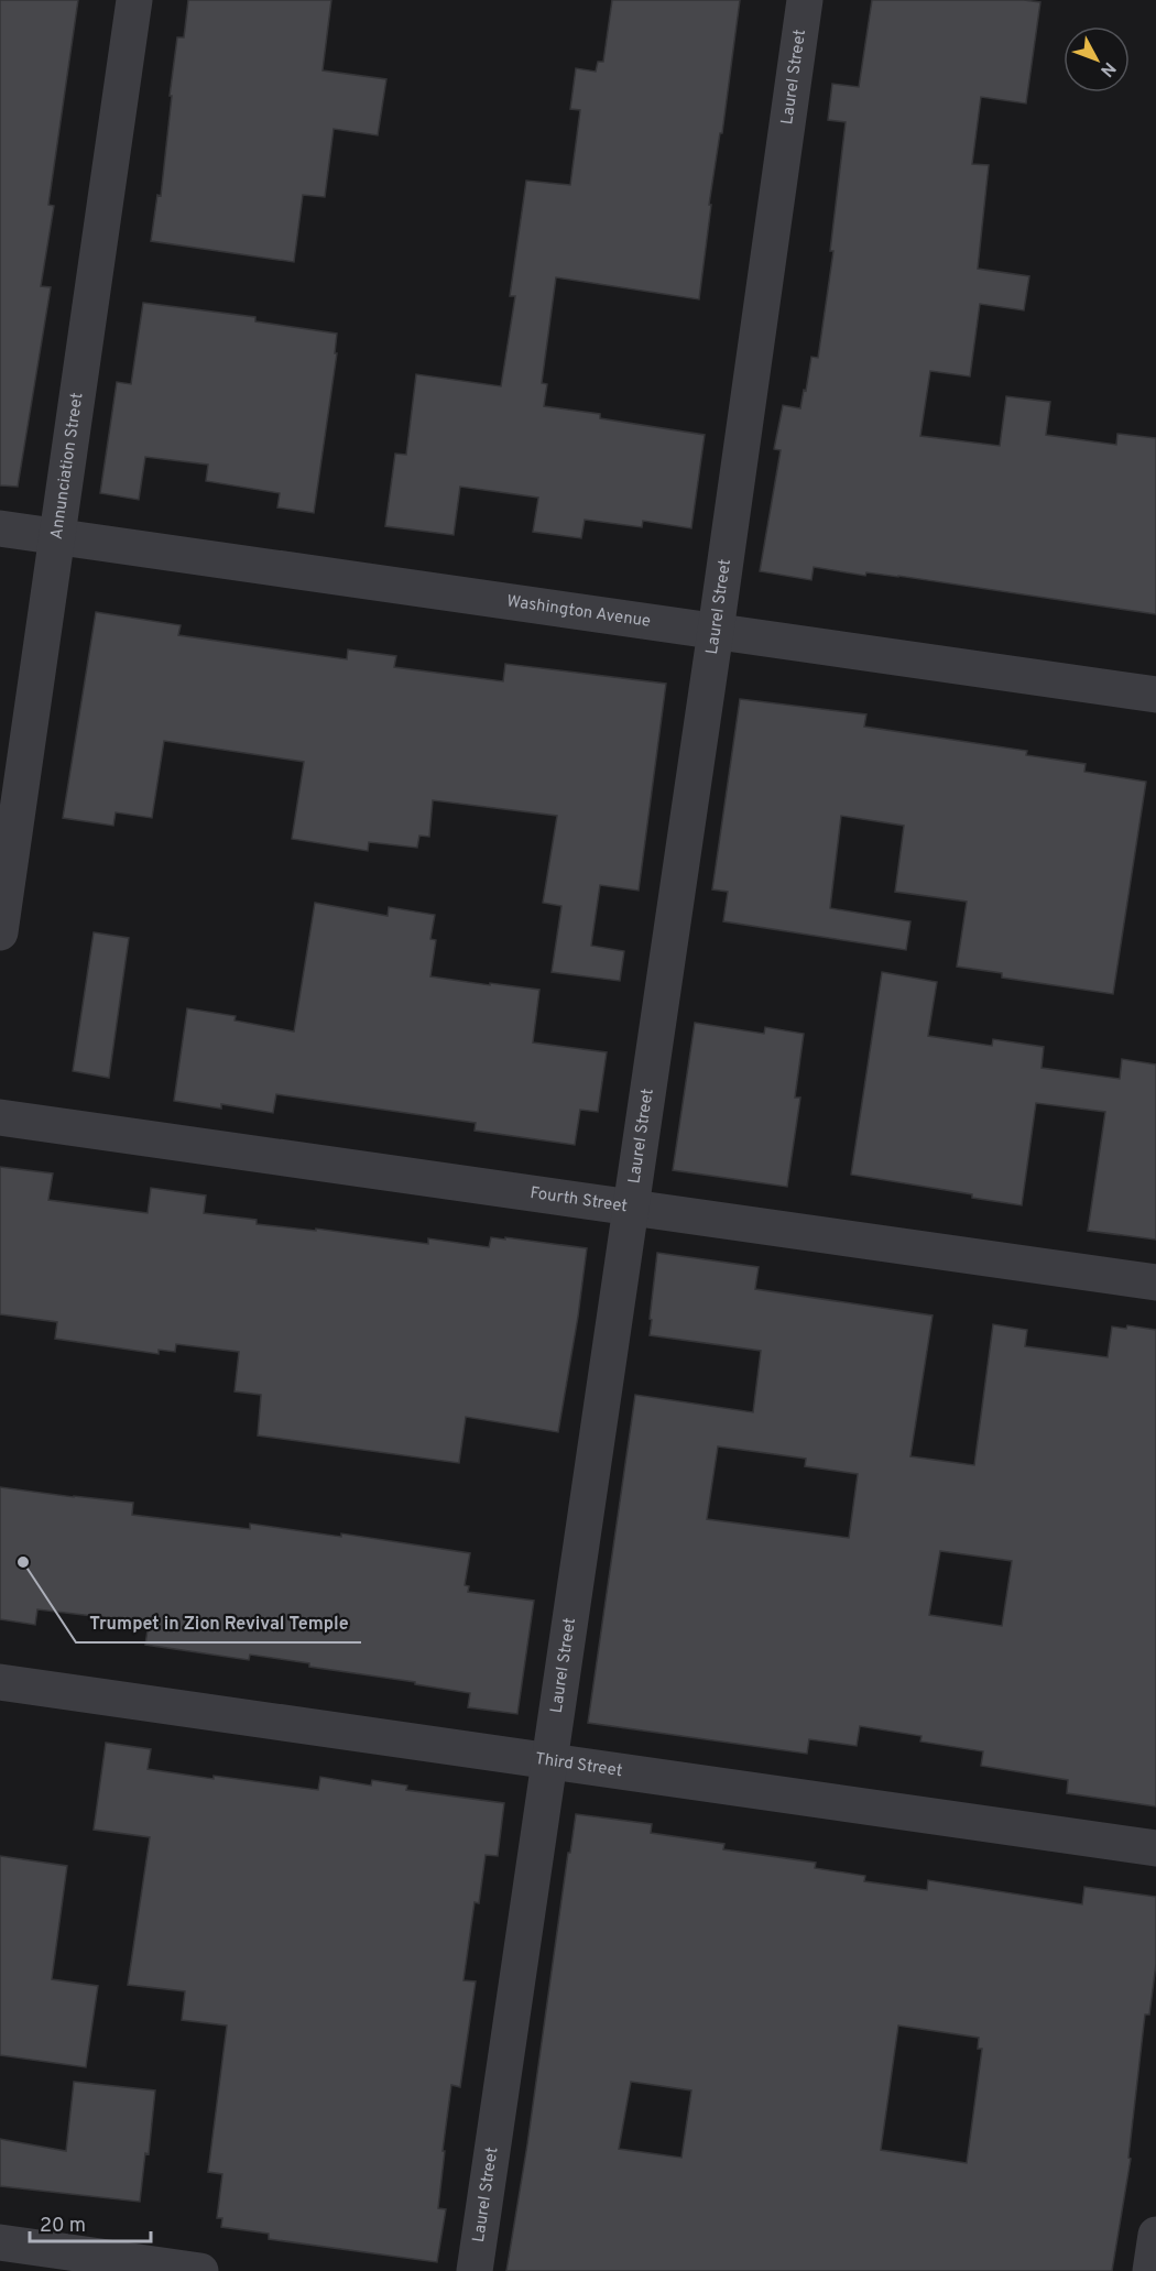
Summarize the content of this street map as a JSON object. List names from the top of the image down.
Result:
{
  "streets": {
    "street": [
      "Laurel Street",
      "Annunciation Street",
      "Washington Avenue",
      "Fourth Street",
      "Third Street"
    ]
  },
  "crossings": [
    ["Laurel Street", "Washington Avenue"],
    ["Laurel Street", "Fourth Street"],
    ["Laurel Street", "Third Street"],
    ["Annunciation Street", "Washington Avenue"]
  ],
  "places": ["Trumpet in Zion Revival Temple"],
  "scale_bar": "20 m",
  "north": "bottom right"
}
